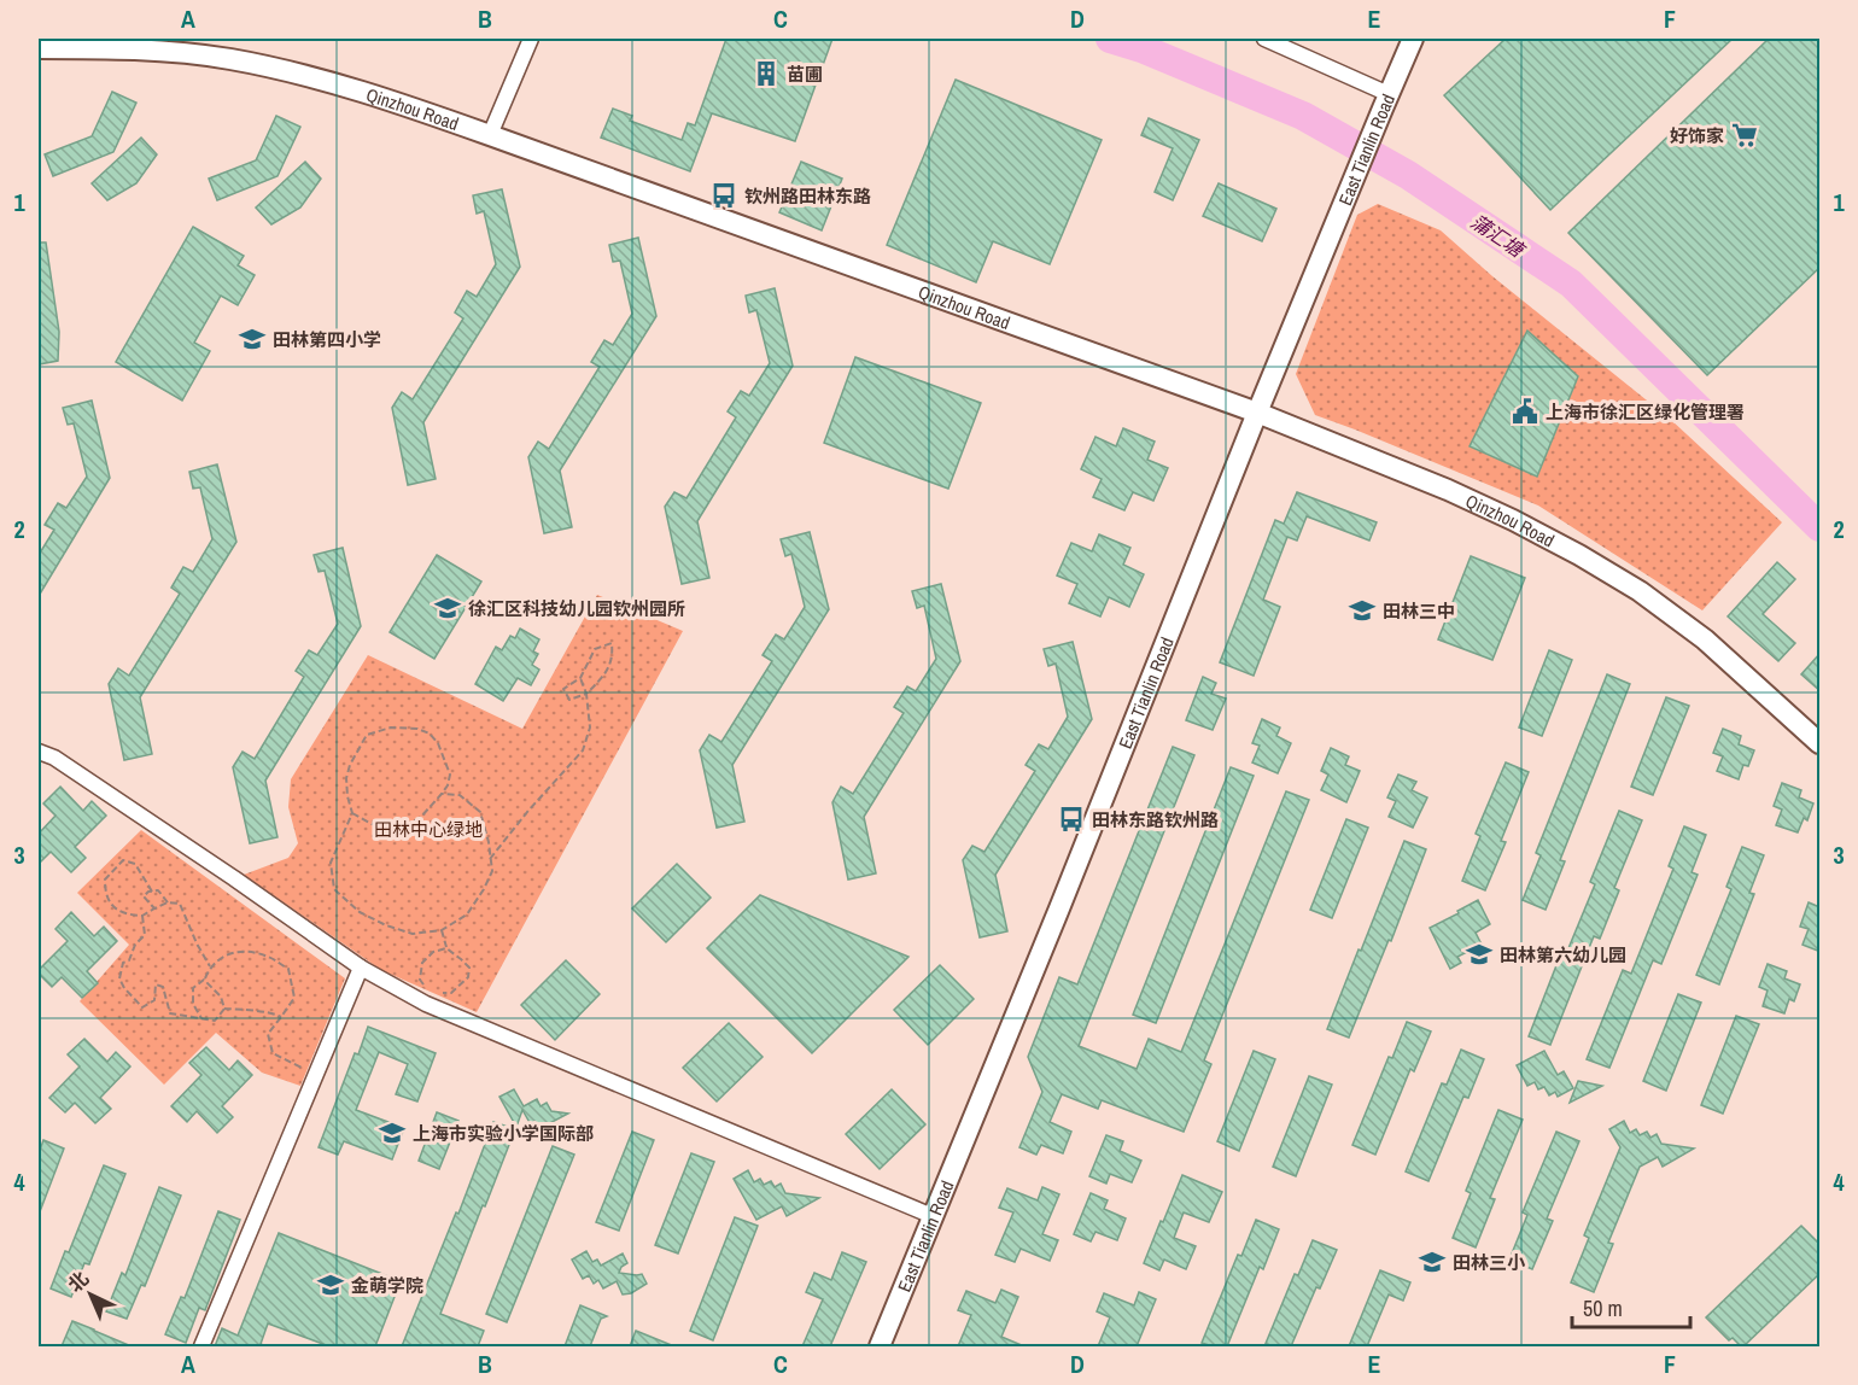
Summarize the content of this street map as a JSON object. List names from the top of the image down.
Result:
{
  "streets": {
    "street": ["Qinzhou Road", "East Tianlin Road"]
  },
  "crossings": [
    ["Qinzhou Road", "East Tianlin Road"]
  ],
  "water": ["蒲汇塘"],
  "parks": ["田林中心绿地"],
  "places": {
    "building": ["苗圃"],
    "supermarket": ["好饰家"],
    "bus stop": ["钦州路田林东路", "田林东路钦州路"],
    "school or university": [
      "田林第四小学",
      "徐汇区科技幼儿园钦州园所",
      "田林三中",
      "田林第六幼儿园",
      "上海市实验小学国际部",
      "田林三小",
      "金萌学院"
    ],
    "public building": ["上海市徐汇区绿化管理署"]
  },
  "scale_bar": "50 m",
  "north": "top left",
  "grid": {
    "columns": [
      "A",
      "B",
      "C",
      "D",
      "E",
      "F"
    ],
    "rows": [
      "1",
      "2",
      "3",
      "4"
    ]
  }
}
